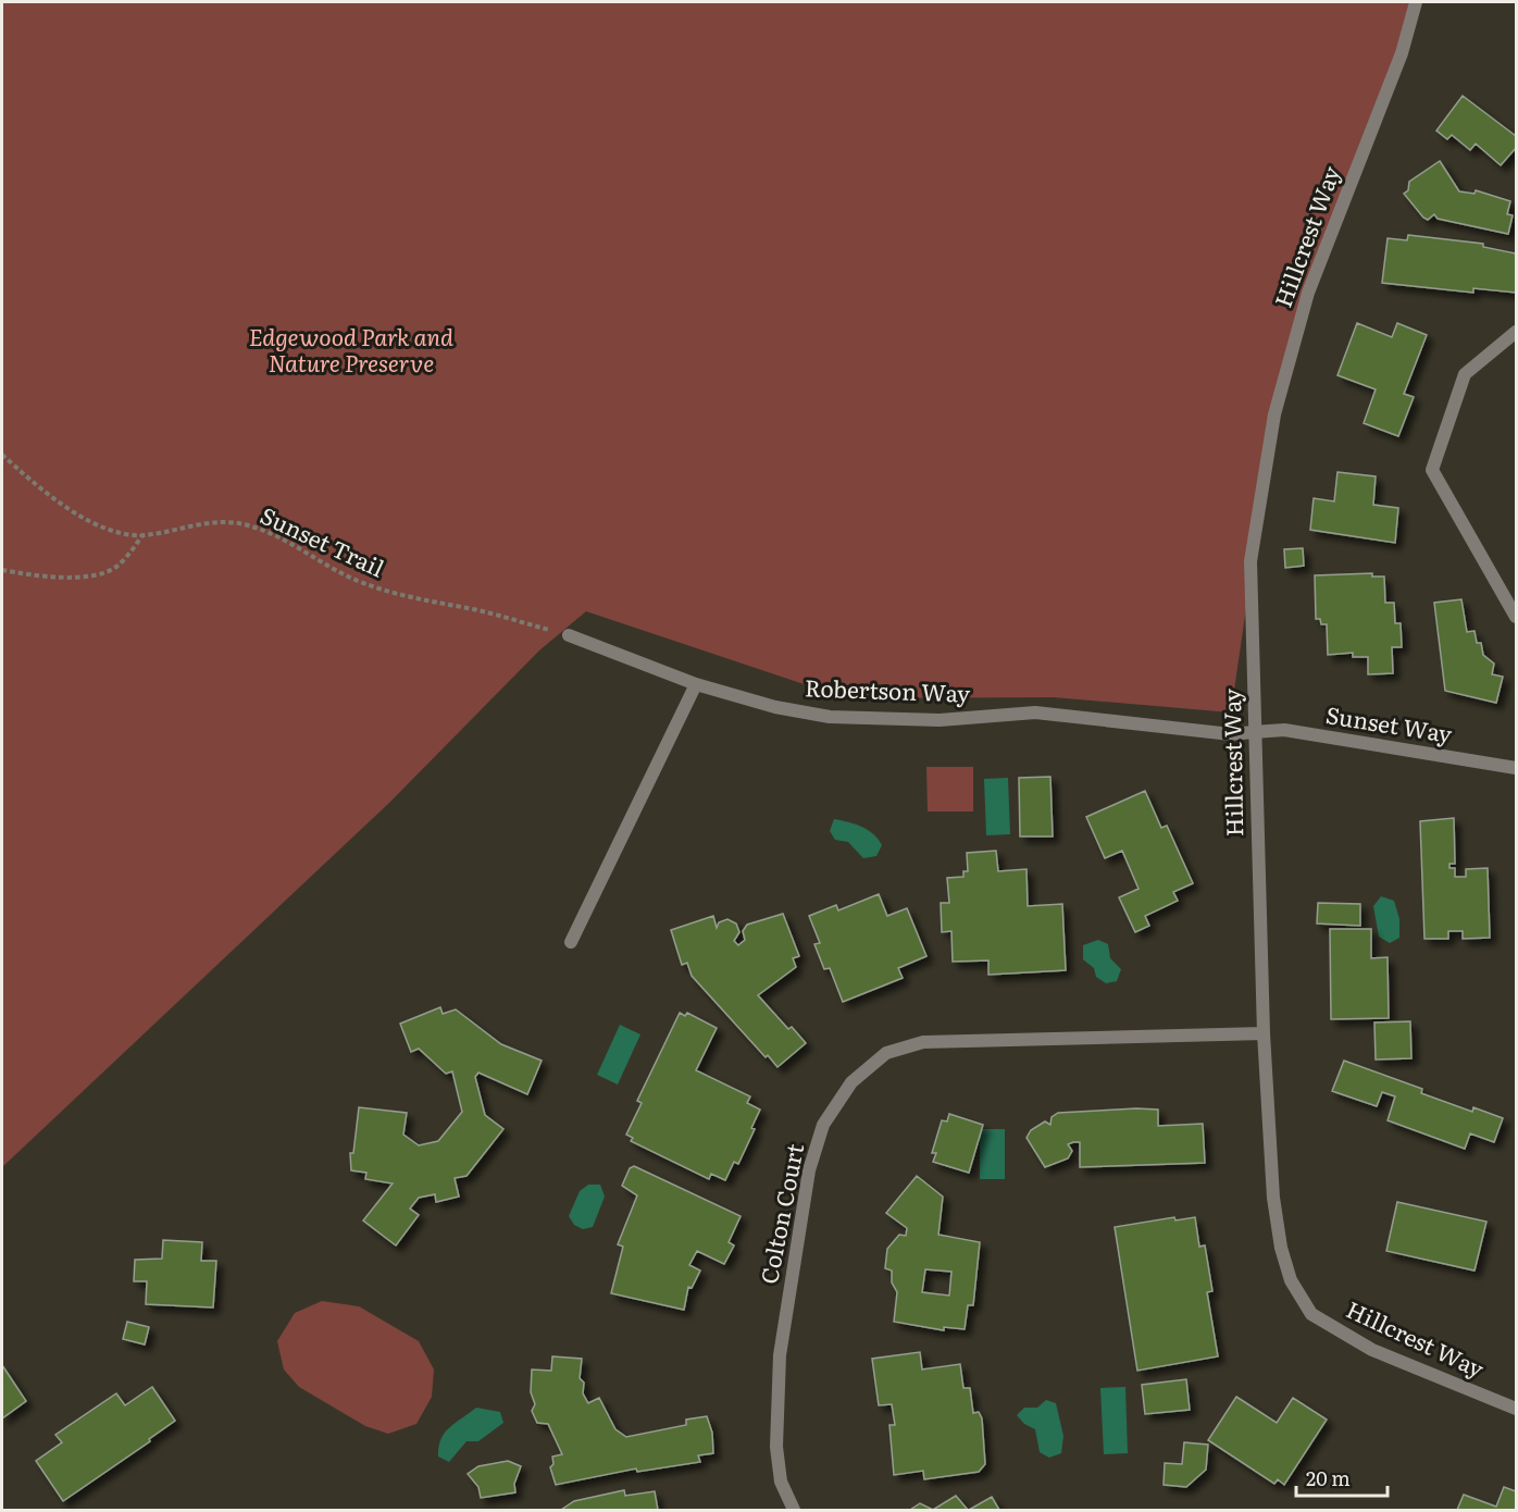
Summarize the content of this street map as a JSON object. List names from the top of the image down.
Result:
{
  "streets": {
    "street": [
      "Hillcrest Way",
      "Robertson Way",
      "Sunset Way",
      "Colton Court"
    ],
    "path": ["Sunset Trail"]
  },
  "crossings": [
    ["Hillcrest Way", "Robertson Way"],
    ["Hillcrest Way", "Sunset Way"],
    ["Hillcrest Way", "Colton Court"],
    ["Sunset Trail", "Robertson Way"],
    ["Robertson Way", "Sunset Way"]
  ],
  "parks": ["Edgewood Park and Nature Preserve"],
  "scale_bar": "20 m"
}
